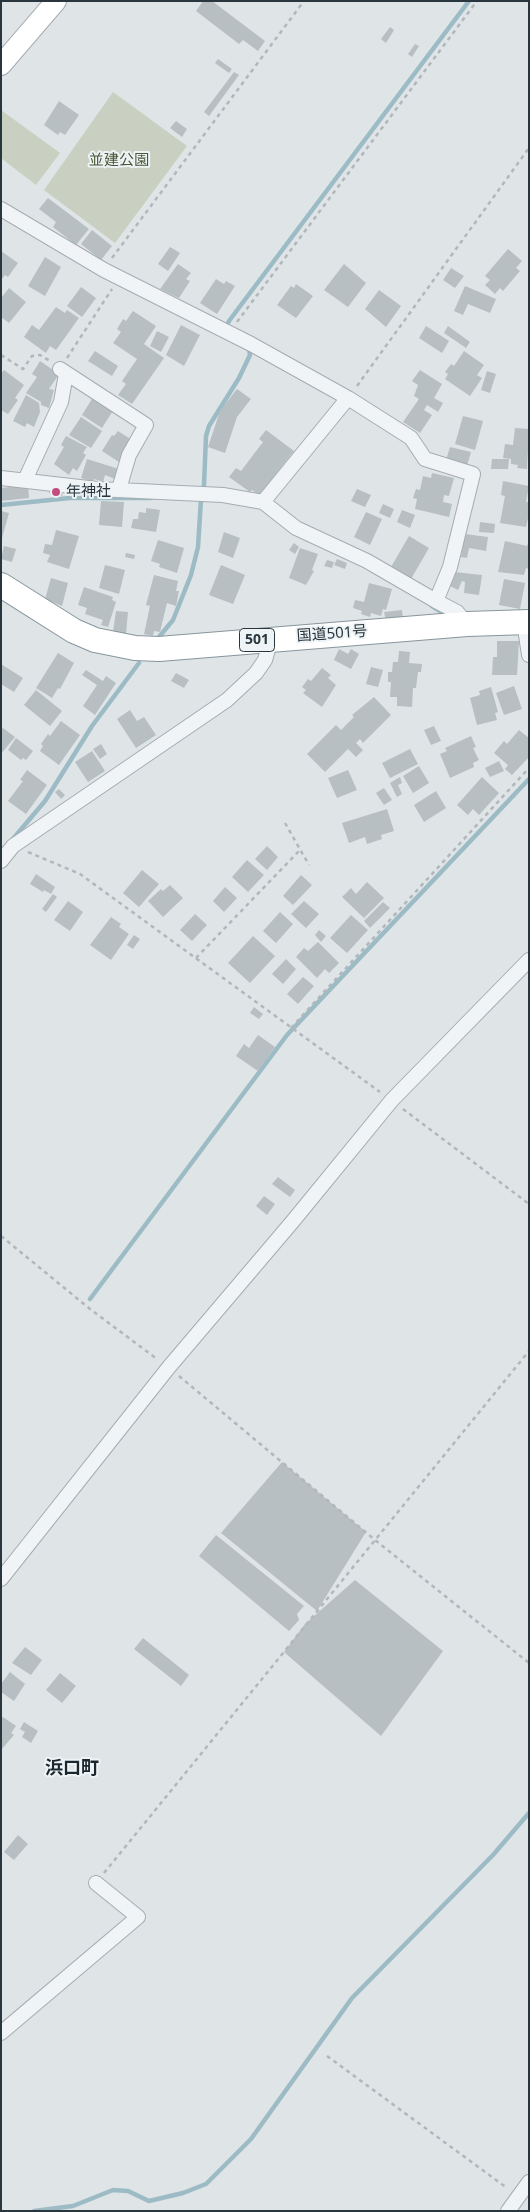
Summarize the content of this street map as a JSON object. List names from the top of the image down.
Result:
{
  "streets": {
    "highway": ["国道501号", "501"]
  },
  "districts": ["浜口町"],
  "parks": ["並建公園"],
  "places": ["年神社"]
}
